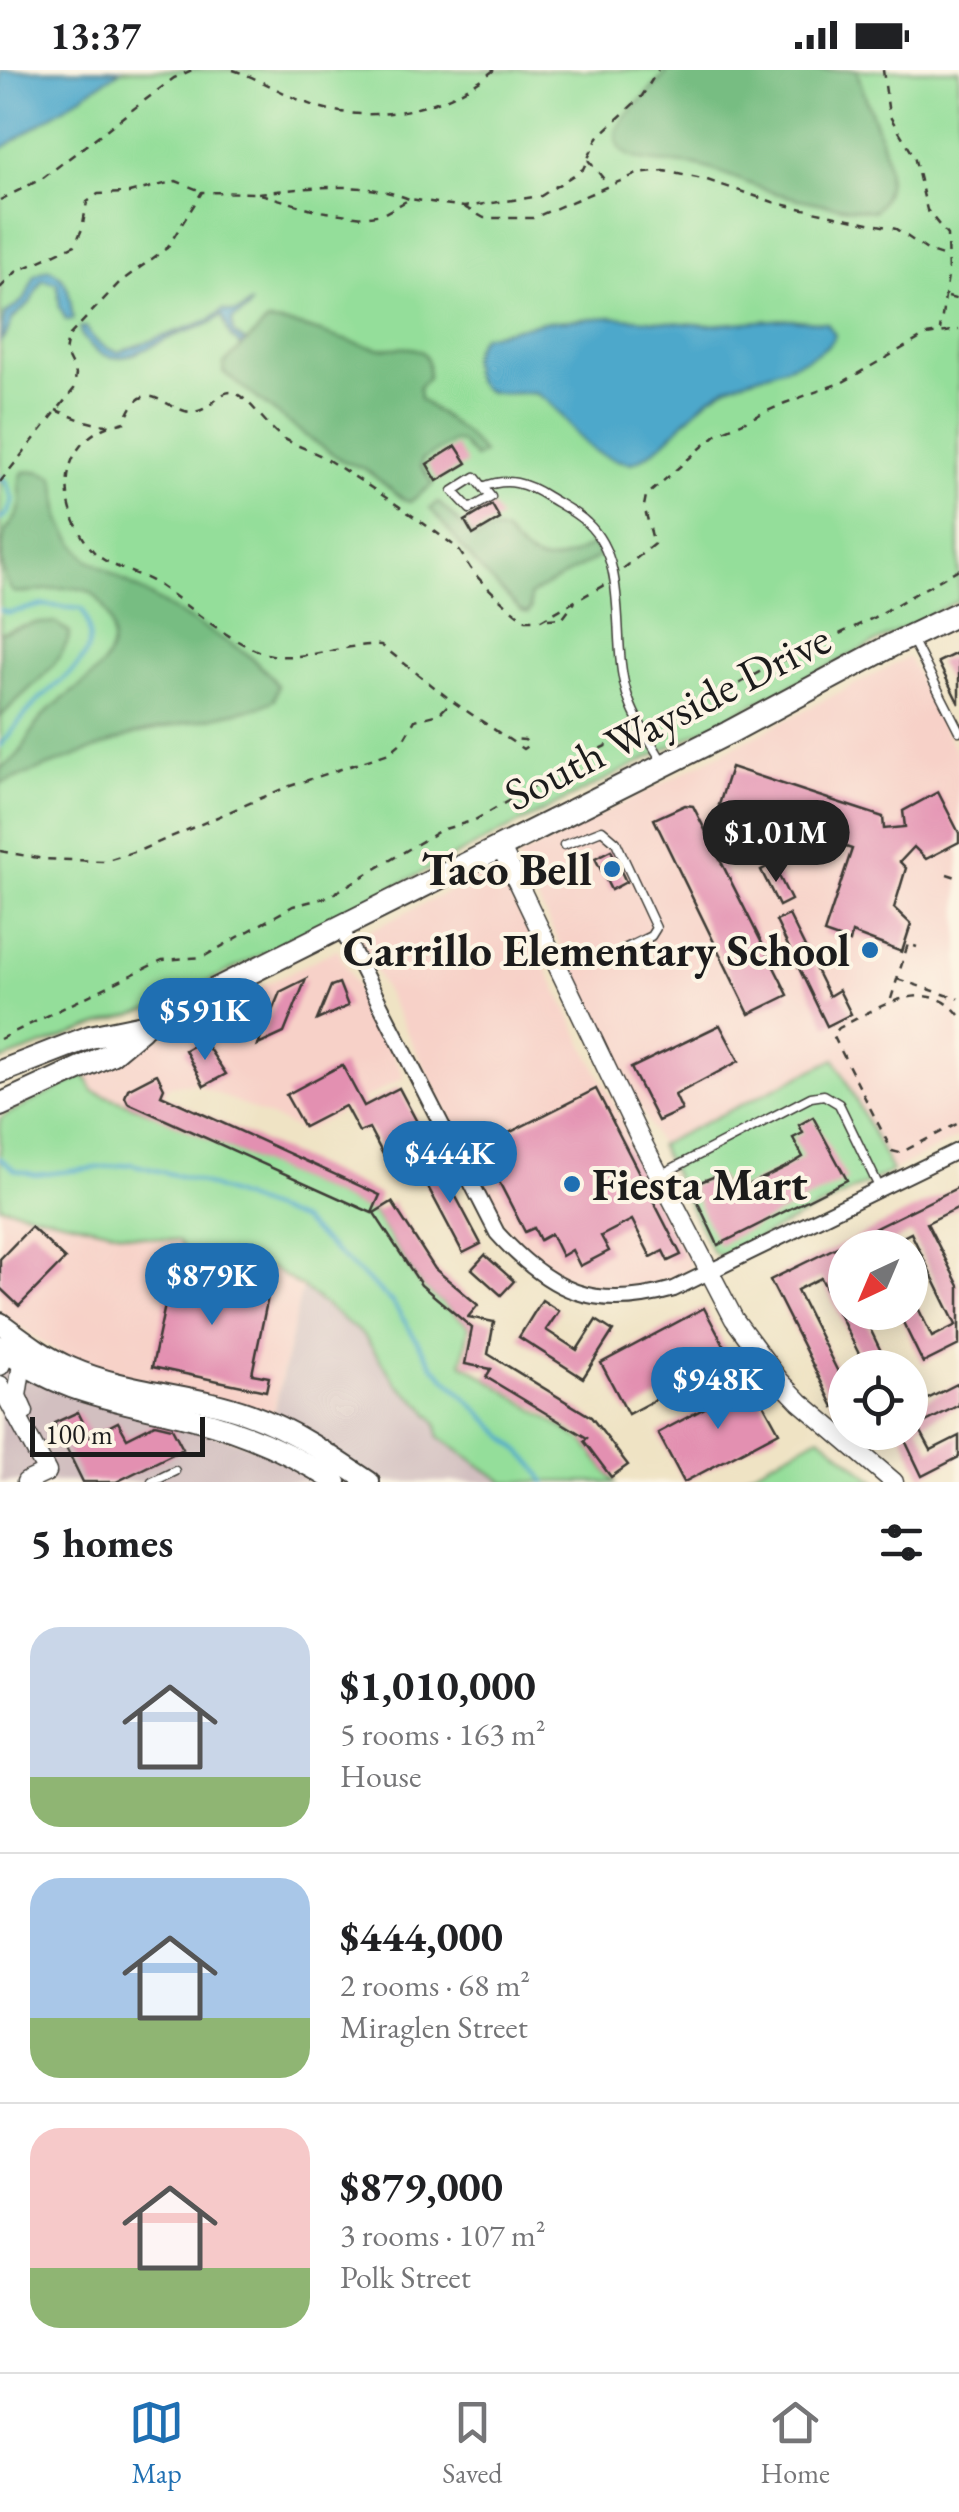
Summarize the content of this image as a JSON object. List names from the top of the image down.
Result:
{
  "streets": {
    "main road": ["South Wayside Drive"]
  },
  "places": ["Taco Bell", "Carrillo Elementary School", "Fiesta Mart"],
  "scale_bar": "100 m",
  "north": "bottom left",
  "page": {
    "status": "13:37",
    "price": [
      "$1.01M",
      "$591K",
      "$444K",
      "$879K",
      "$948K"
    ],
    "scale": "100 m",
    "heading": "5 homes",
    "list": [
      {
        "name": "$1,010,000",
        "note": "5 rooms · 163 m² · House"
      },
      {
        "name": "$444,000",
        "note": "2 rooms · 68 m² · Miraglen Street"
      },
      {
        "name": "$879,000",
        "note": "3 rooms · 107 m² · Polk Street"
      }
    ],
    "tabs": ["Map", "Saved", "Home"]
  }
}
